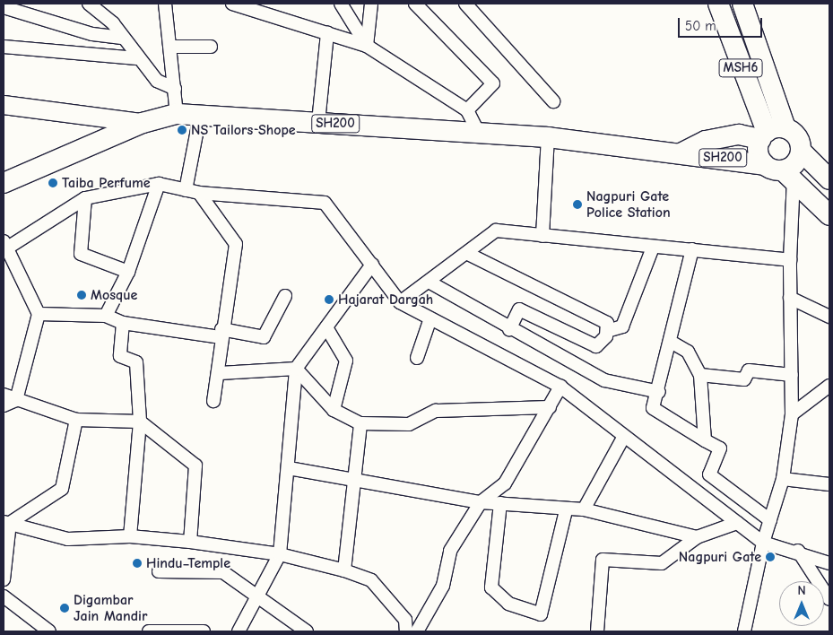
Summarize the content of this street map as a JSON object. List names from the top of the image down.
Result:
{
  "streets": {
    "main road": ["MSH6", "SH200"]
  },
  "crossings": [
    ["MSH6", "SH200"]
  ],
  "places": [
    "NS Tailors Shope",
    "Taiba Perfume",
    "Nagpuri Gate Police Station",
    "Mosque",
    "Hajarat Dargah",
    "Nagpuri Gate",
    "Hindu Temple",
    "Digambar Jain Mandir"
  ],
  "scale_bar": "50 m",
  "north": "top"
}
